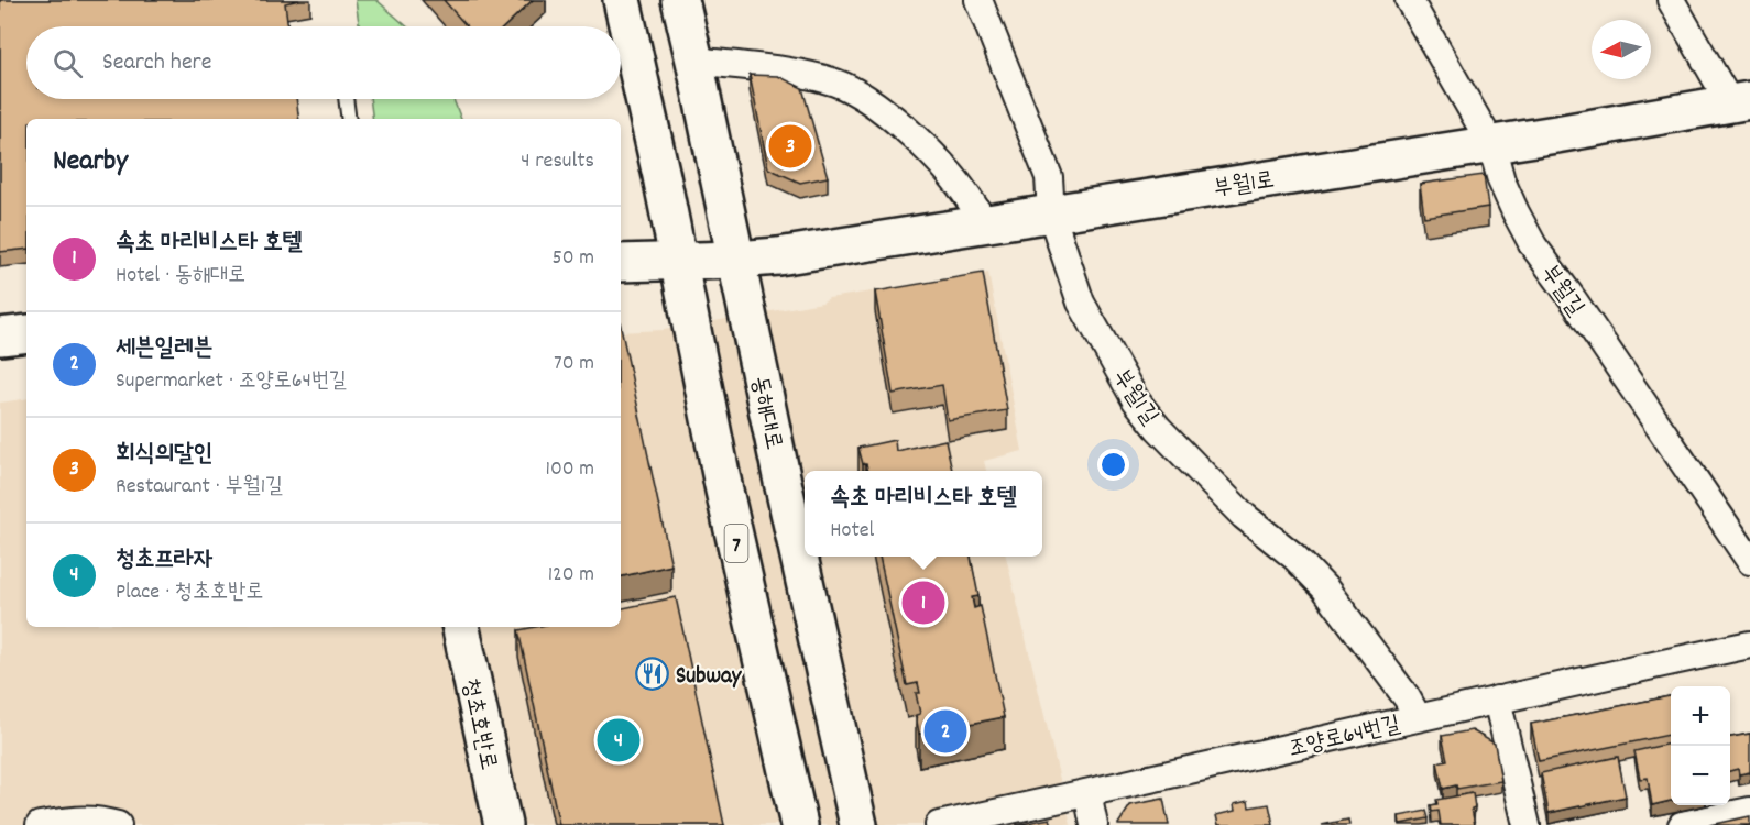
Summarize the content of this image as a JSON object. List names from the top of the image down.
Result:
{
  "streets": {
    "main road": [
      "부월1로",
      "동해대로",
      "7",
      "청초호반로"
    ],
    "street": ["부월길", "부월1길", "조양로64번길"]
  },
  "crossings": [
    ["부월1로", "부월길"],
    ["부월1로", "부월1길"],
    ["부월1로", "동해대로"],
    ["부월1로", "7"],
    ["부월1길", "조양로64번길"]
  ],
  "places": {
    "restaurant": ["Subway"]
  },
  "north": "left",
  "page": {
    "search": "Search here",
    "heading": ["Nearby", "4 results"],
    "pins": [
      "3",
      "1",
      "2",
      "4"
    ],
    "list": [
      {
        "mark": "1",
        "name": "속초 마리비스타 호텔",
        "note": "Hotel · 동해대로",
        "value": "50 m"
      },
      {
        "mark": "2",
        "name": "세븐일레븐",
        "note": "Supermarket · 조양로64번길",
        "value": "70 m"
      },
      {
        "mark": "3",
        "name": "회식의달인",
        "note": "Restaurant · 부월1길",
        "value": "100 m"
      },
      {
        "mark": "4",
        "name": "청초프라자",
        "note": "Place · 청초호반로",
        "value": "120 m"
      }
    ],
    "popup": ["속초 마리비스타 호텔", "Hotel"],
    "map_buttons": ["+", "−"]
  }
}
